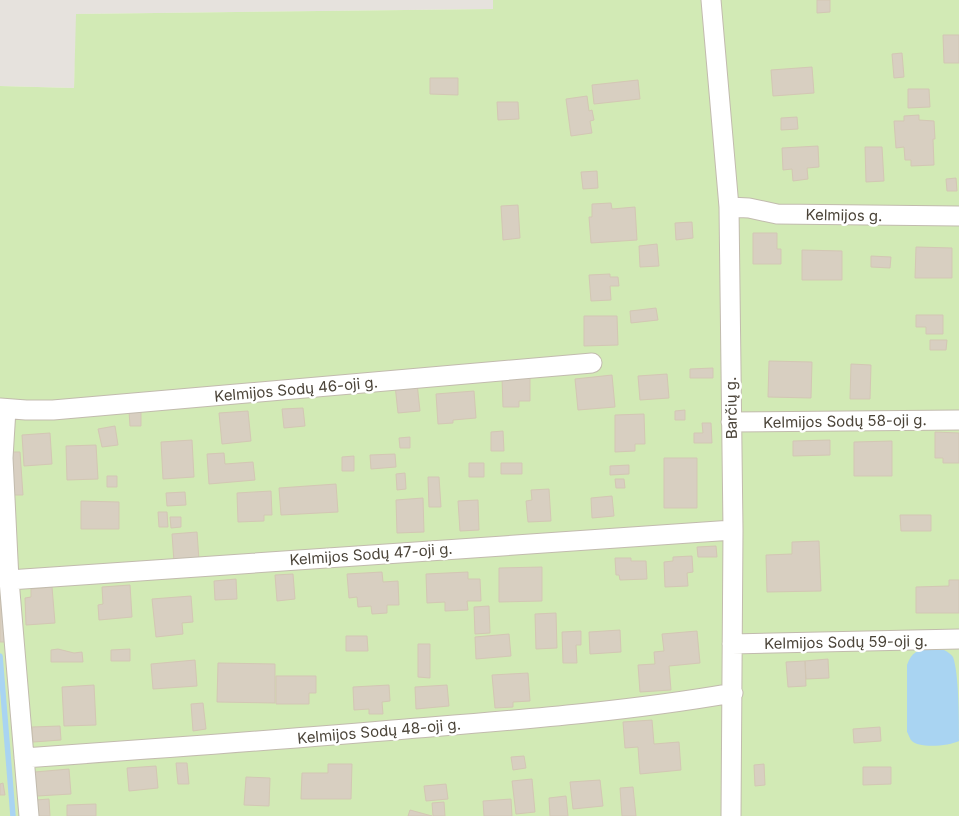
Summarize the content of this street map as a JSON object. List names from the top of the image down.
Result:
{
  "streets": {
    "street": [
      "Kelmijos g.",
      "Kelmijos Sodų 46-oji g.",
      "Barčių g.",
      "Kelmijos Sodų 58-oji g.",
      "Kelmijos Sodų 47-oji g.",
      "Kelmijos Sodų 59-oji g.",
      "Kelmijos Sodų 48-oji g."
    ]
  },
  "crossings": [
    ["Kelmijos g.", "Barčių g."],
    ["Barčių g.", "Kelmijos Sodų 58-oji g."],
    ["Barčių g.", "Kelmijos Sodų 47-oji g."],
    ["Barčių g.", "Kelmijos Sodų 59-oji g."],
    ["Barčių g.", "Kelmijos Sodų 48-oji g."]
  ]
}
